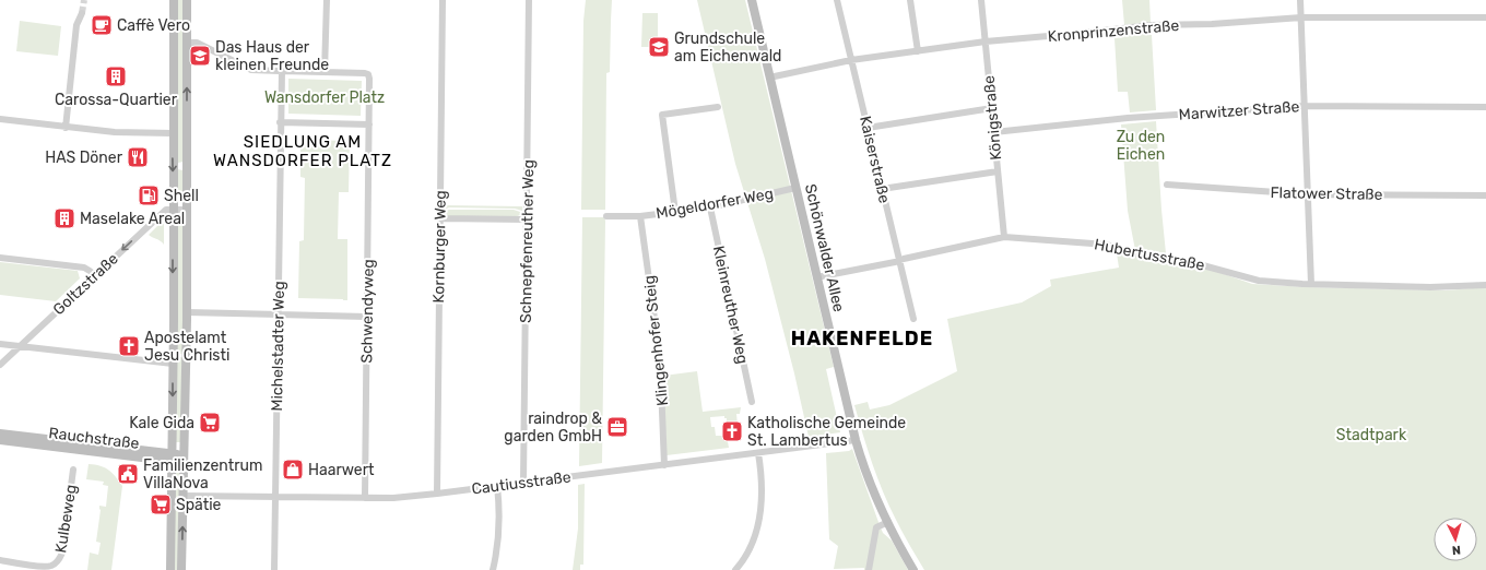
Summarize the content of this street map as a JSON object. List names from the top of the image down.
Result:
{
  "streets": {
    "main road": ["Schönwalder Allee", "Rauchstraße"],
    "street": [
      "Kronprinzenstraße",
      "Marwitzer Straße",
      "Königstraße",
      "Kaiserstraße",
      "Flatower Straße",
      "Mögeldorfer Weg",
      "Schnepfenreuther Weg",
      "Kornburger Weg",
      "Hubertusstraße",
      "Goltzstraße",
      "Kleinreuther Weg",
      "Schwendyweg",
      "Klingenhofer Steig",
      "Michelstadter Weg",
      "Cautiusstraße",
      "Kulbeweg"
    ]
  },
  "crossings": [
    ["Kronprinzenstraße", "Königstraße"],
    ["Kronprinzenstraße", "Kaiserstraße"],
    ["Kronprinzenstraße", "Schönwalder Allee"],
    ["Marwitzer Straße", "Königstraße"],
    ["Königstraße", "Hubertusstraße"],
    ["Kaiserstraße", "Hubertusstraße"],
    ["Mögeldorfer Weg", "Schönwalder Allee"],
    ["Mögeldorfer Weg", "Kleinreuther Weg"],
    ["Mögeldorfer Weg", "Klingenhofer Steig"],
    ["Schnepfenreuther Weg", "Cautiusstraße"],
    ["Kornburger Weg", "Cautiusstraße"],
    ["Schönwalder Allee", "Hubertusstraße"],
    ["Schönwalder Allee", "Cautiusstraße"],
    ["Schwendyweg", "Cautiusstraße"],
    ["Klingenhofer Steig", "Cautiusstraße"],
    ["Michelstadter Weg", "Cautiusstraße"]
  ],
  "one_way": ["Goltzstraße"],
  "districts": ["SIEDLUNG AM WANSDORFER PLATZ", "HAKENFELDE"],
  "parks": ["Wansdorfer Platz", "Zu den Eichen", "Stadtpark"],
  "places": {
    "cafe": ["Caffè Vero"],
    "school or university": ["Grundschule am Eichenwald", "Das Haus der kleinen Freunde"],
    "building": ["Carossa-Quartier", "Maselake Areal"],
    "restaurant": ["HAS Döner"],
    "fuel station": ["Shell"],
    "church": ["Apostelamt Jesu Christi", "Katholische Gemeinde St. Lambertus"],
    "supermarket": ["Kale Gida", "Spätie"],
    "office": ["raindrop & garden GmbH"],
    "shop": ["Haarwert"],
    "public building": ["Familienzentrum VillaNova"]
  },
  "north": "bottom"
}
